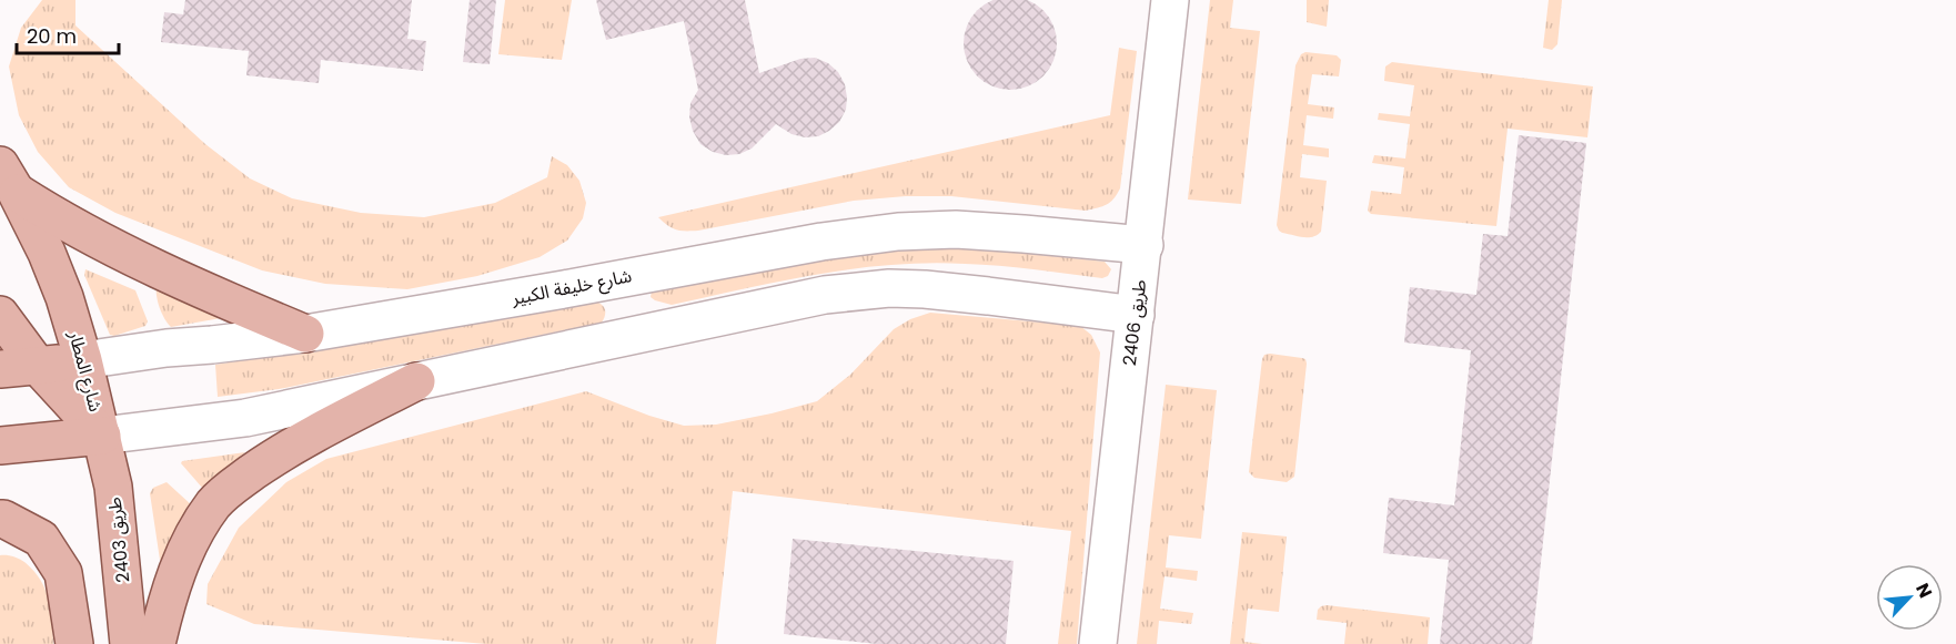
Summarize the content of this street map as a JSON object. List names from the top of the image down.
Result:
{
  "streets": {
    "main road": ["شارع خليفة الكبير", "شارع المطار", "طريق 2403"],
    "street": ["طريق 2406"]
  },
  "crossings": [
    ["شارع خليفة الكبير", "طريق 2406"],
    ["شارع خليفة الكبير", "شارع المطار"],
    ["شارع المطار", "طريق 2403"]
  ],
  "scale_bar": "20 m",
  "north": "top right"
}
